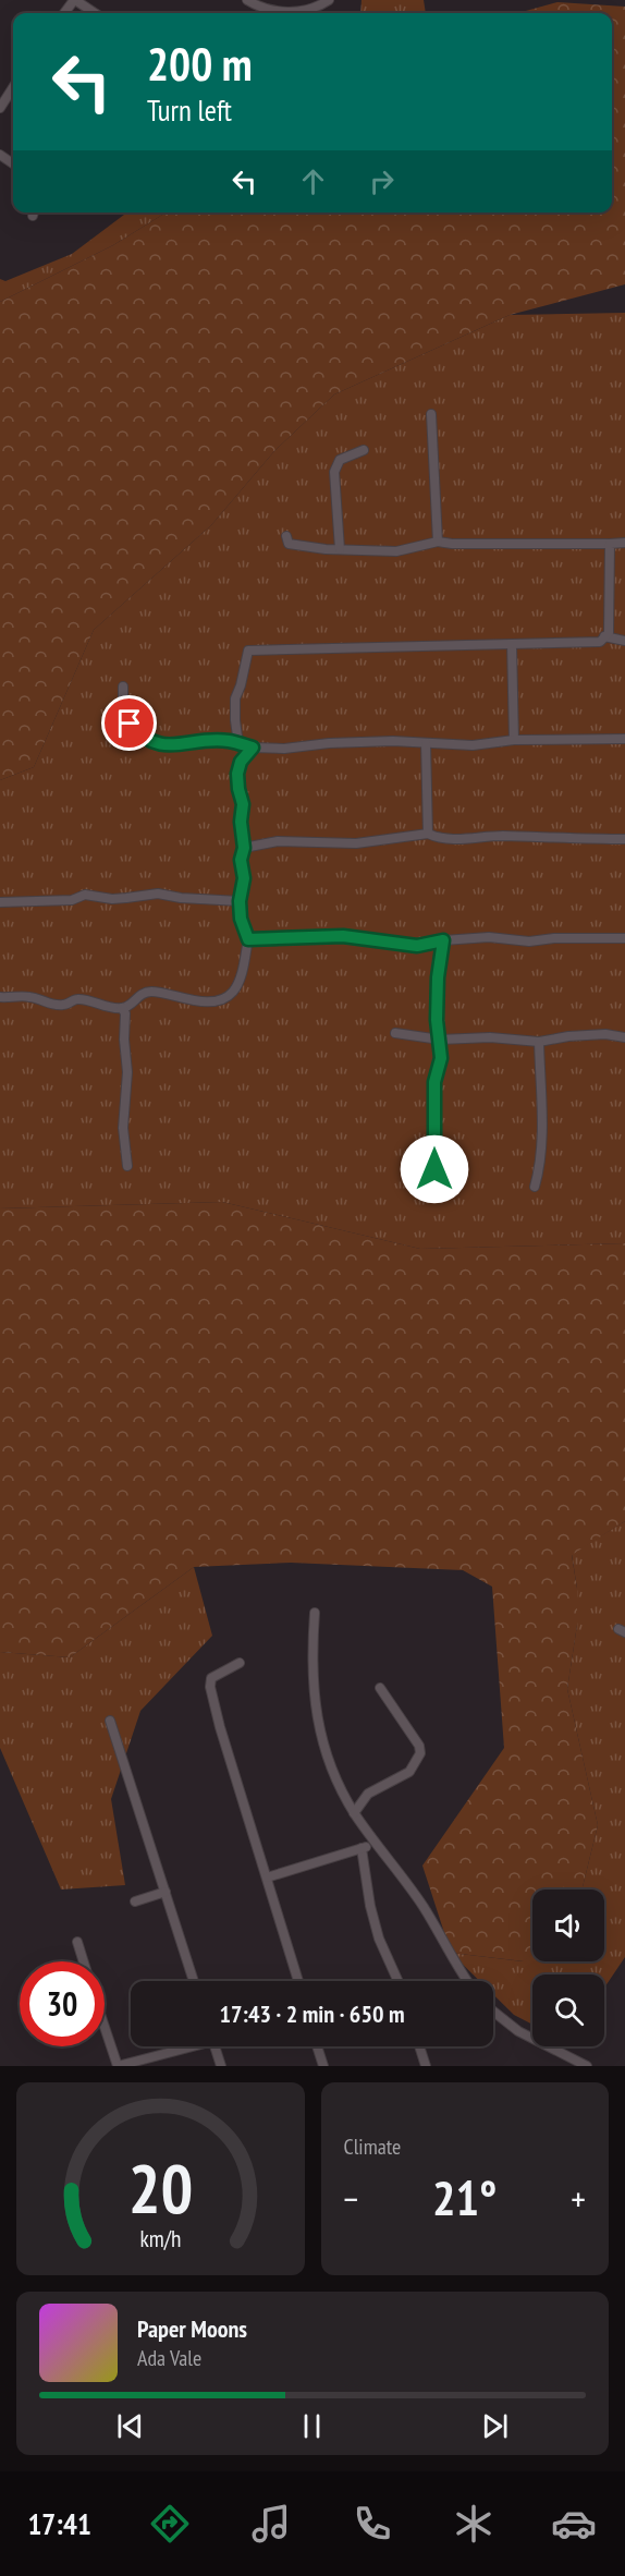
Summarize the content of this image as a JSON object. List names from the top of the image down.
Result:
{
  "page": {
    "turn": ["200 m", "Turn left"],
    "limit": "30",
    "trip": "17:43 · 2 min · 650 m",
    "tile": "Climate",
    "heat": ["−", "21°", "+"],
    "song": ["Paper Moons", "Ada Vale"],
    "tabs": "17:41",
    "gauge": ["20", "km/h"]
  }
}
